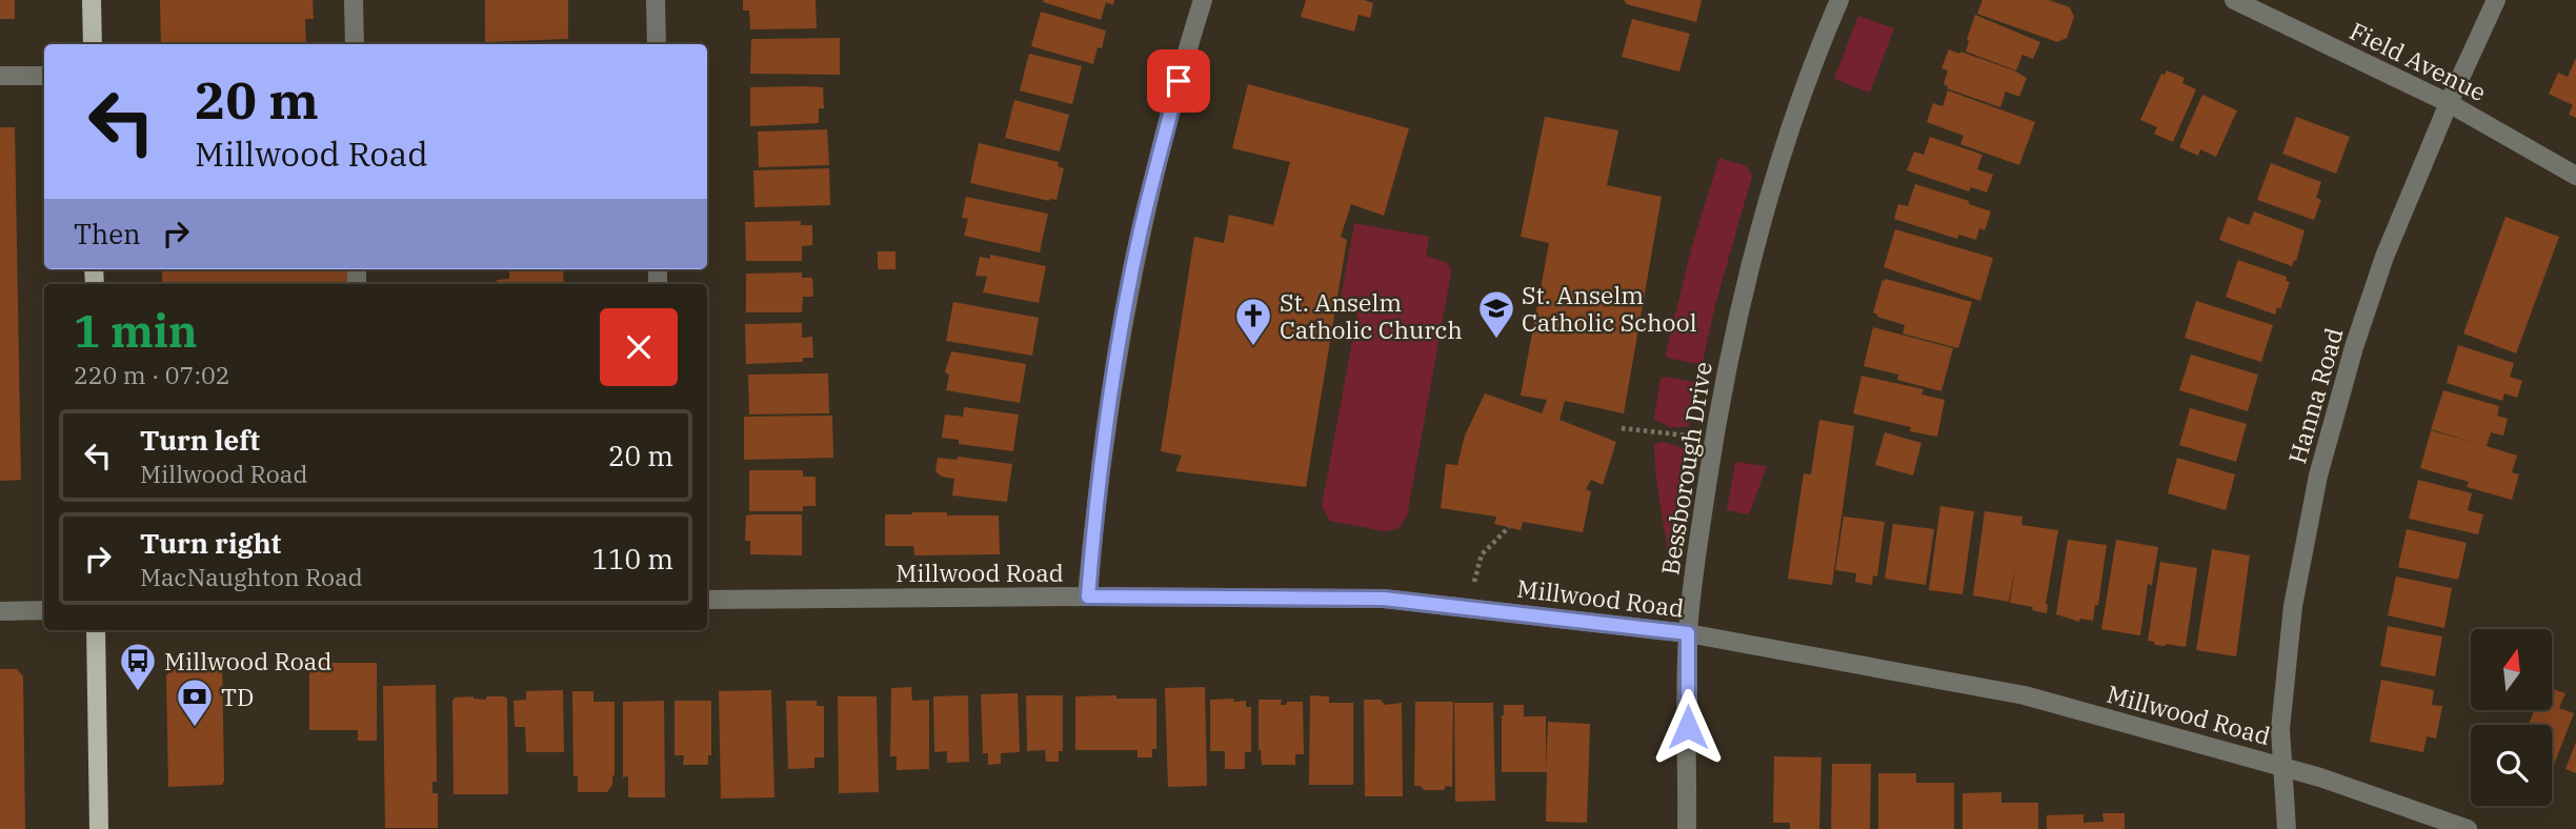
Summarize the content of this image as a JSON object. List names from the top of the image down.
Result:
{
  "streets": {
    "street": [
      "Field Avenue",
      "Hanna Road",
      "Bessborough Drive",
      "Millwood Road"
    ]
  },
  "crossings": [
    ["Field Avenue", "Hanna Road"],
    ["Hanna Road", "Millwood Road"],
    ["Bessborough Drive", "Millwood Road"]
  ],
  "places": {
    "school or university": ["St. Anselm Catholic School"],
    "church": ["St. Anselm Catholic Church"],
    "bus stop": ["Millwood Road"],
    "bank": ["TD"]
  },
  "north": "top",
  "page": {
    "turn": ["20 m", "Millwood Road"],
    "then": "Then",
    "heading": ["1 min", "220 m · 07:02"],
    "list": [
      {
        "name": "Turn left",
        "note": "Millwood Road",
        "value": "20 m"
      },
      {
        "name": "Turn right",
        "note": "MacNaughton Road",
        "value": "110 m"
      }
    ]
  }
}
